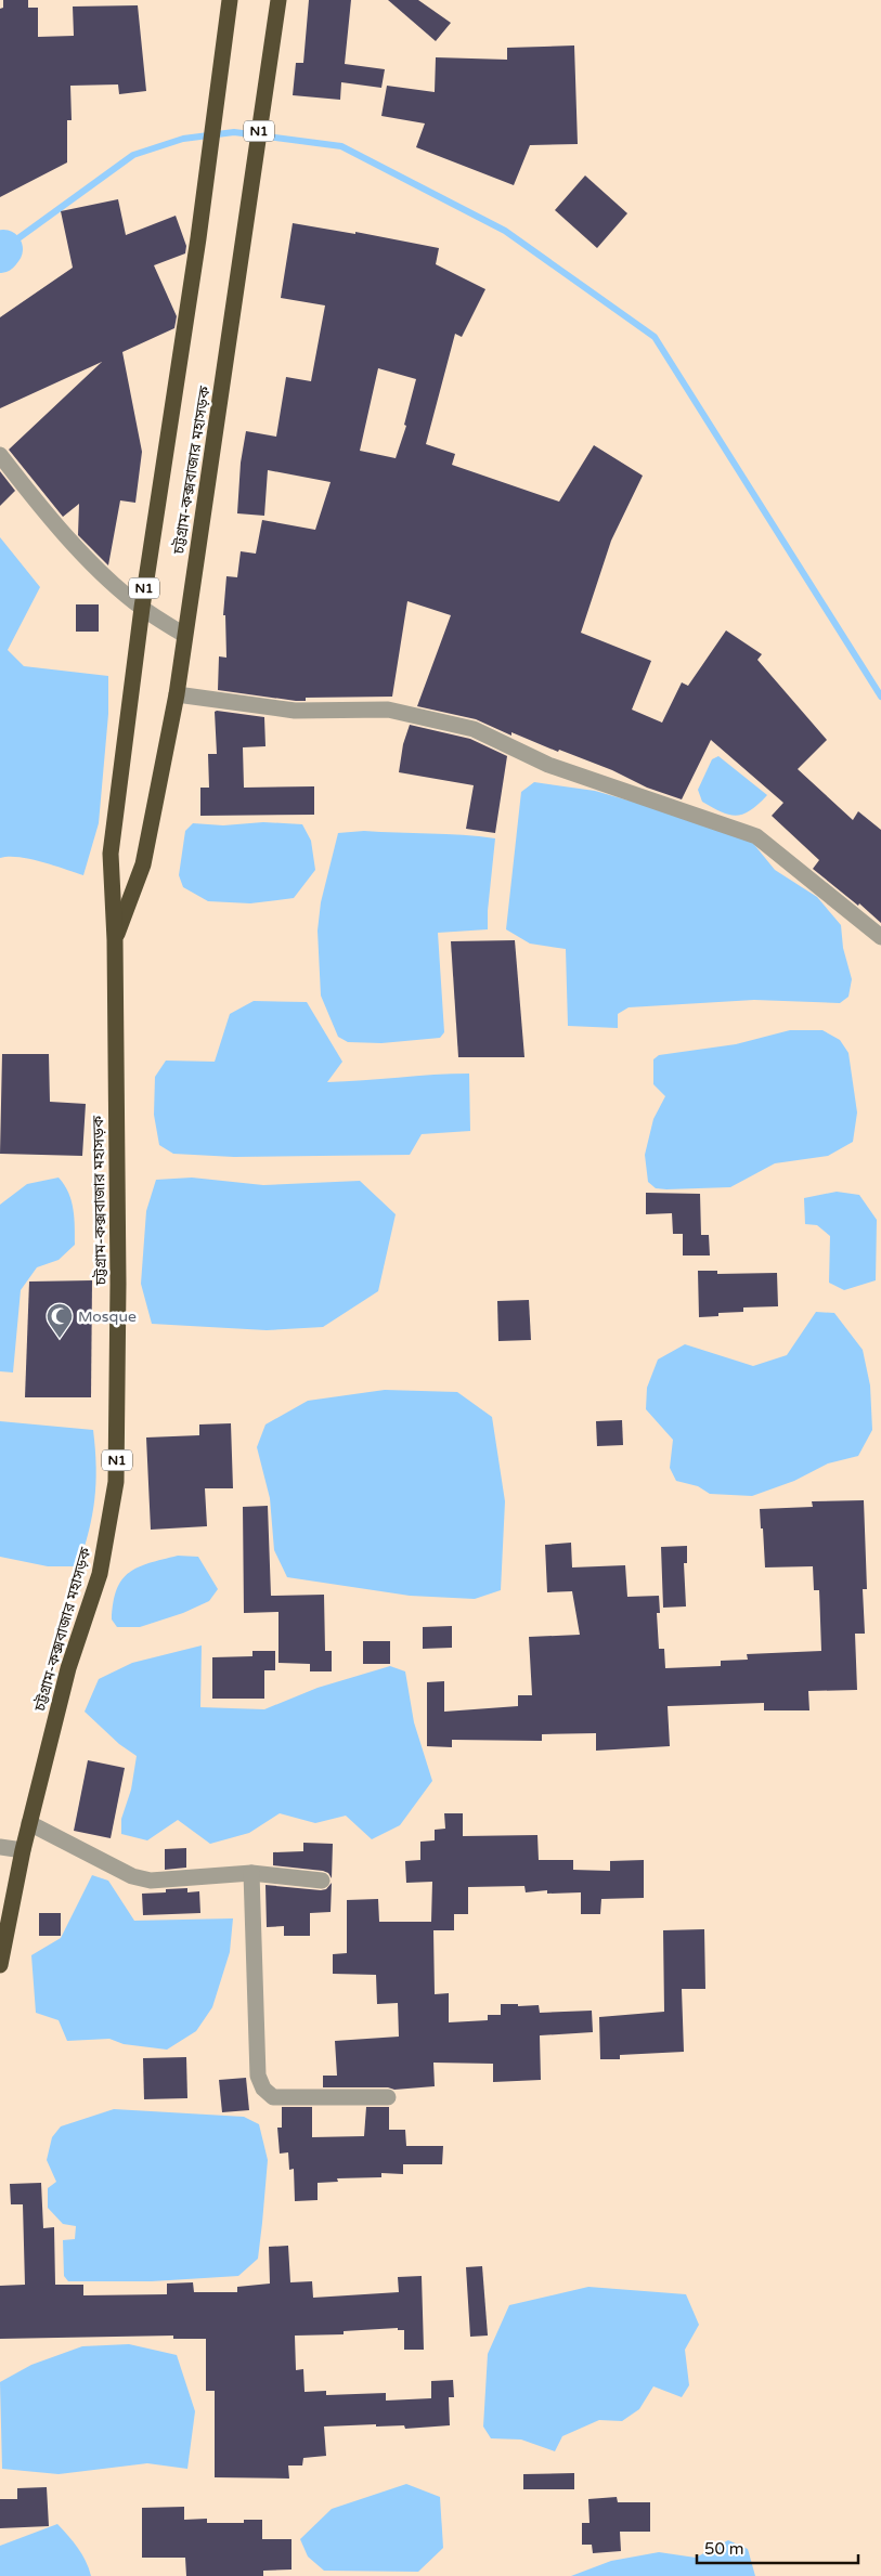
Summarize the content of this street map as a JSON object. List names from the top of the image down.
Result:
{
  "streets": {
    "highway": ["N1", "চট্টগ্রাম-কক্সবাজার মহাসড়ক"]
  },
  "places": {
    "mosque": ["Mosque"]
  },
  "scale_bar": "50 m"
}
